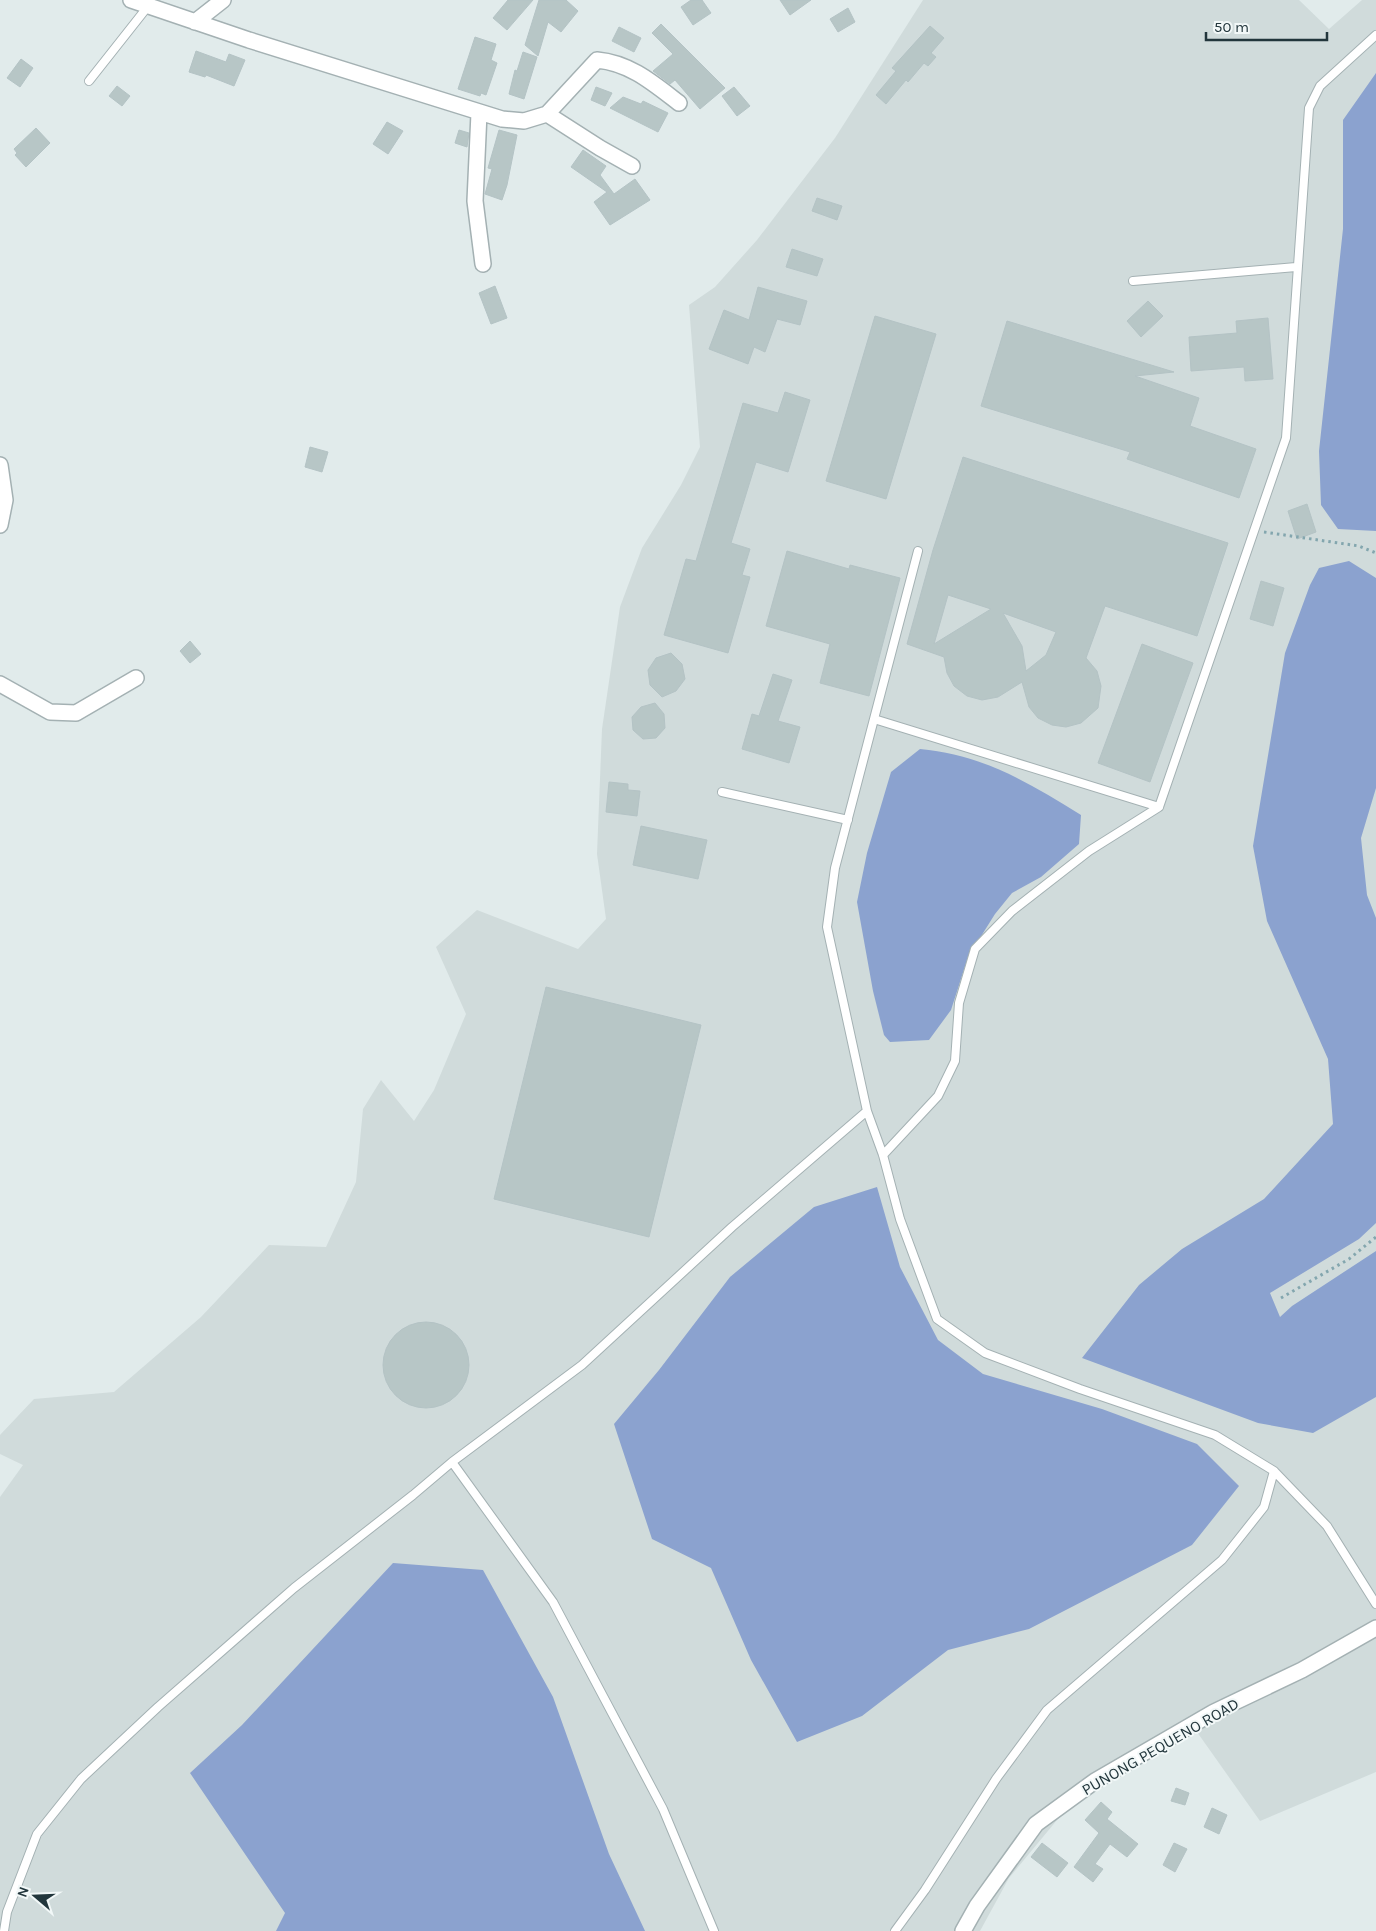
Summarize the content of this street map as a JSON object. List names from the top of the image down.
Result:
{
  "streets": {
    "street": ["PUNONG PEQUENO ROAD"]
  },
  "scale_bar": "50 m",
  "north": "left"
}
